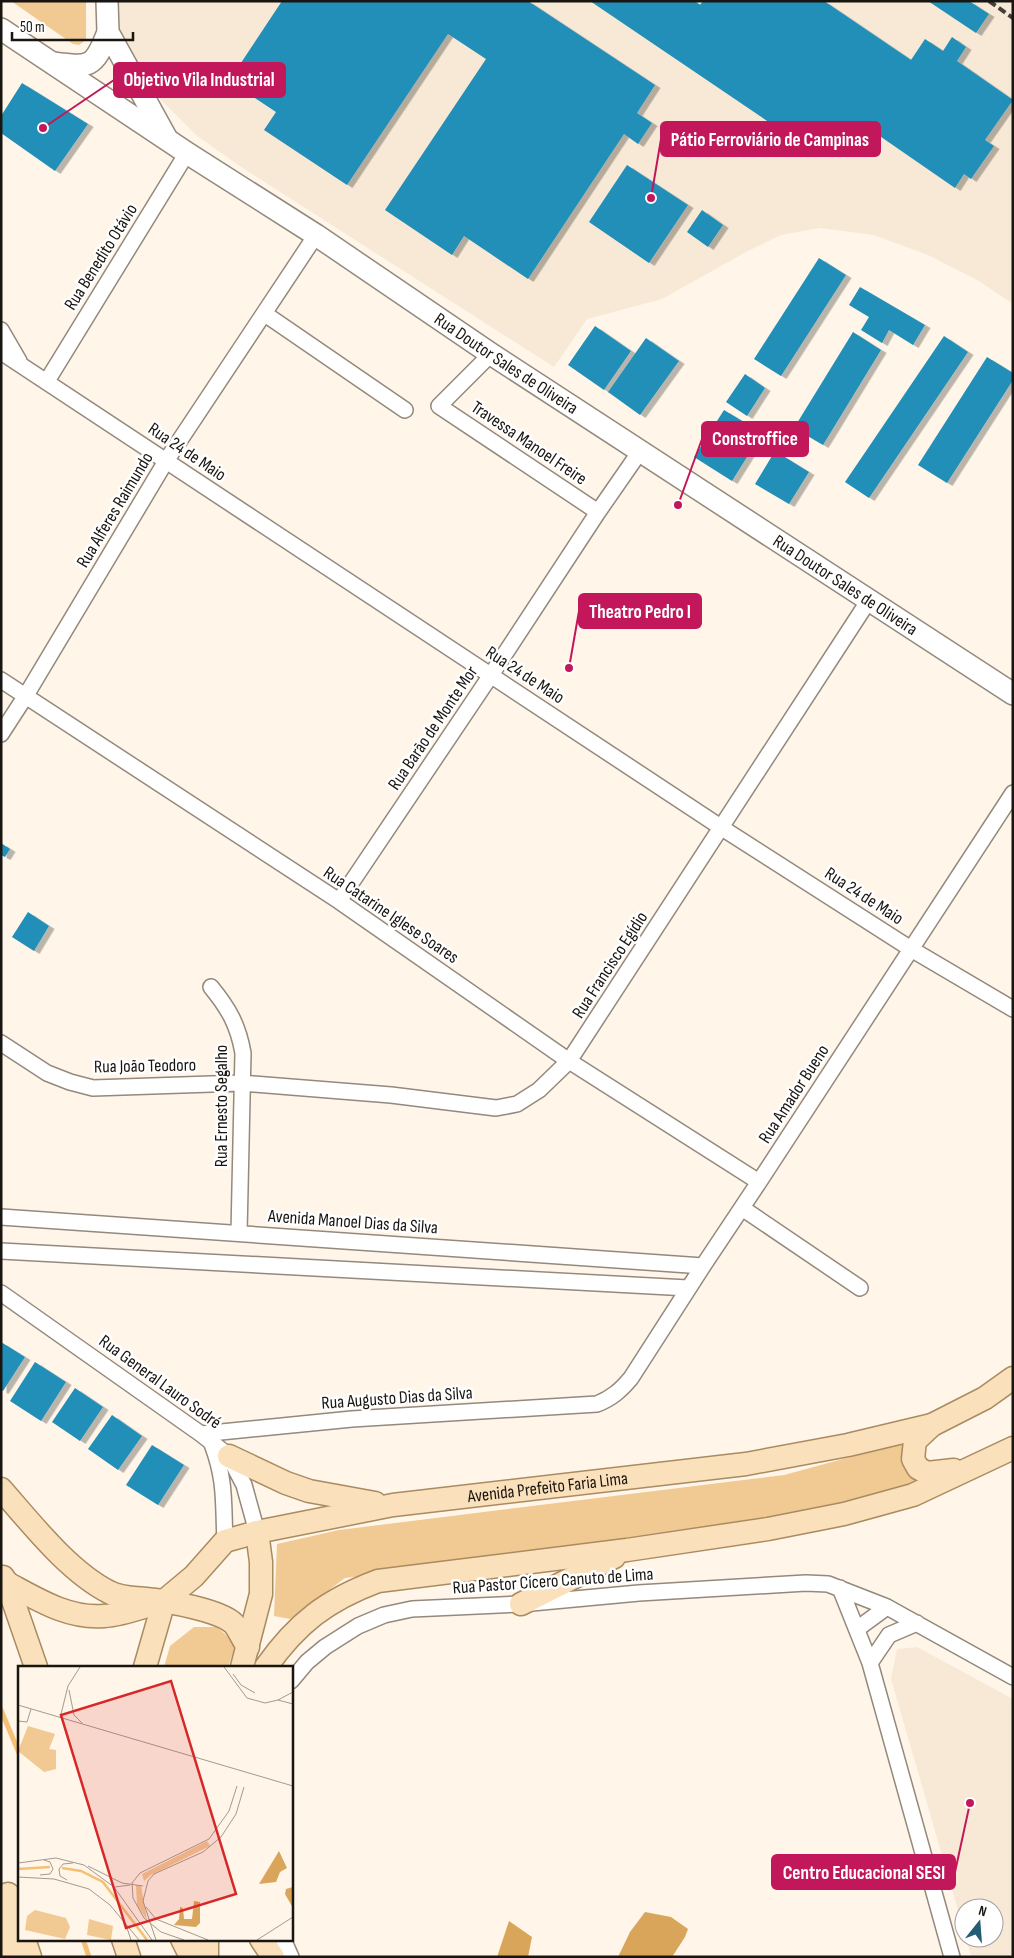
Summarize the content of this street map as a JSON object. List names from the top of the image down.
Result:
{
  "streets": {
    "main road": ["Rua Doutor Sales de Oliveira", "Avenida Prefeito Faria Lima"],
    "street": [
      "Rua Benedito Otávio",
      "Travessa Manoel Freire",
      "Rua 24 de Maio",
      "Rua Alferes Raimundo",
      "Rua Barão de Monte Mor",
      "Rua Catarine Iglese Soares",
      "Rua Francisco Egídio",
      "Rua João Teodoro",
      "Rua Amador Bueno",
      "Rua Ernesto Segalho",
      "Avenida Manoel Dias da Silva",
      "Rua General Lauro Sodré",
      "Rua Augusto Dias da Silva",
      "Rua Pastor Cícero Canuto de Lima"
    ]
  },
  "crossings": [
    ["Rua Benedito Otávio", "Rua Doutor Sales de Oliveira"],
    ["Rua Benedito Otávio", "Rua 24 de Maio"],
    ["Rua Doutor Sales de Oliveira", "Travessa Manoel Freire"],
    ["Rua Doutor Sales de Oliveira", "Rua Alferes Raimundo"],
    ["Rua Doutor Sales de Oliveira", "Rua Barão de Monte Mor"],
    ["Rua Doutor Sales de Oliveira", "Rua Francisco Egídio"],
    ["Travessa Manoel Freire", "Rua Barão de Monte Mor"],
    ["Rua 24 de Maio", "Rua Alferes Raimundo"],
    ["Rua 24 de Maio", "Rua Barão de Monte Mor"],
    ["Rua 24 de Maio", "Rua Francisco Egídio"],
    ["Rua 24 de Maio", "Rua Amador Bueno"],
    ["Rua Alferes Raimundo", "Rua Catarine Iglese Soares"],
    ["Rua Barão de Monte Mor", "Rua Catarine Iglese Soares"],
    ["Rua Catarine Iglese Soares", "Rua Francisco Egídio"],
    ["Rua Catarine Iglese Soares", "Rua Amador Bueno"],
    ["Rua Francisco Egídio", "Rua João Teodoro"],
    ["Rua Francisco Egídio", "Rua Ernesto Segalho"],
    ["Rua João Teodoro", "Rua Ernesto Segalho"],
    ["Rua Amador Bueno", "Avenida Manoel Dias da Silva"],
    ["Rua Amador Bueno", "Rua Augusto Dias da Silva"],
    ["Rua Ernesto Segalho", "Avenida Manoel Dias da Silva"],
    ["Rua General Lauro Sodré", "Rua Augusto Dias da Silva"],
    ["Rua General Lauro Sodré", "Avenida Prefeito Faria Lima"]
  ],
  "places": [
    "Objetivo Vila Industrial",
    "Pátio Ferroviário de Campinas",
    "Constroffice",
    "Theatro Pedro I",
    "Centro Educacional SESI"
  ],
  "scale_bar": "50 m",
  "north": "top"
}
